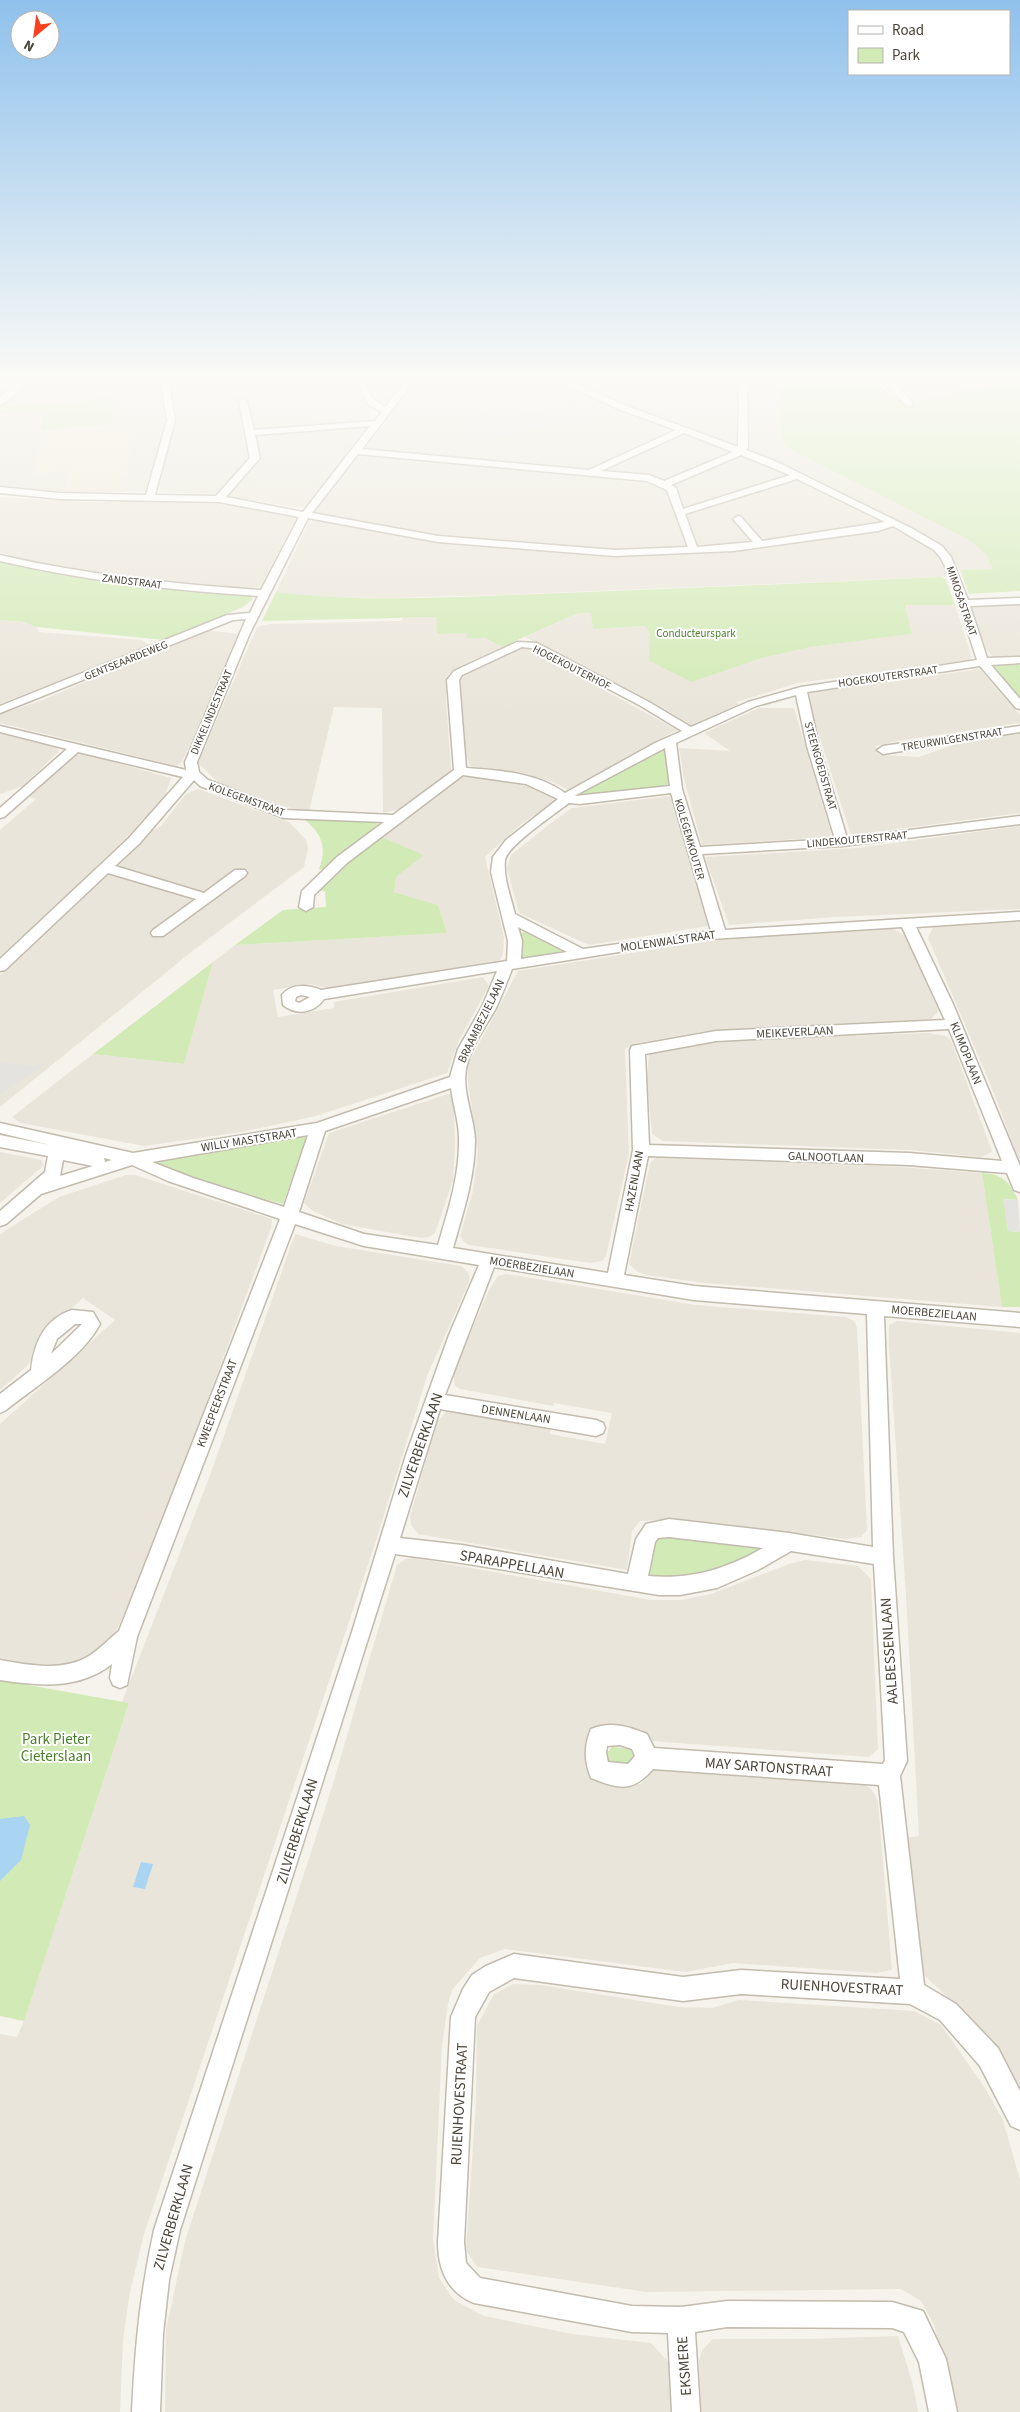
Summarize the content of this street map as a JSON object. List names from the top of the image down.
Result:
{
  "streets": {
    "street": [
      "ZANDSTRAAT",
      "MIMOSASTRAAT",
      "GENTSEAARDEWEG",
      "HOGEKOUTERHOF",
      "HOGEKOUTERSTRAAT",
      "DIKKELINDESTRAAT",
      "TREURWILGENSTRAAT",
      "STEENGOEDSTRAAT",
      "KOLEGEMSTRAAT",
      "KOLEGEMKOUTER",
      "LINDEKOUTERSTRAAT",
      "MOLENWALSTRAAT",
      "BRAAMBEZIELAAN",
      "MEIKEVERLAAN",
      "KLIMOPLAAN",
      "WILLY MASTSTRAAT",
      "GALNOOTLAAN",
      "HAZENLAAN",
      "MOERBEZIELAAN",
      "KWEEPEERSTRAAT",
      "DENNENLAAN",
      "ZILVERBERKLAAN",
      "SPARAPPELLAAN",
      "AALBESSENLAAN",
      "MAY SARTONSTRAAT",
      "RUIENHOVESTRAAT",
      "EKSMERE"
    ]
  },
  "crossings": [
    ["ZANDSTRAAT", "DIKKELINDESTRAAT"],
    ["MIMOSASTRAAT", "HOGEKOUTERSTRAAT"],
    ["GENTSEAARDEWEG", "DIKKELINDESTRAAT"],
    ["HOGEKOUTERHOF", "HOGEKOUTERSTRAAT"],
    ["HOGEKOUTERSTRAAT", "STEENGOEDSTRAAT"],
    ["HOGEKOUTERSTRAAT", "KOLEGEMKOUTER"],
    ["HOGEKOUTERSTRAAT", "MOLENWALSTRAAT"],
    ["HOGEKOUTERSTRAAT", "BRAAMBEZIELAAN"],
    ["DIKKELINDESTRAAT", "KOLEGEMSTRAAT"],
    ["STEENGOEDSTRAAT", "LINDEKOUTERSTRAAT"],
    ["KOLEGEMKOUTER", "LINDEKOUTERSTRAAT"],
    ["KOLEGEMKOUTER", "MOLENWALSTRAAT"],
    ["MOLENWALSTRAAT", "BRAAMBEZIELAAN"],
    ["MOLENWALSTRAAT", "KLIMOPLAAN"],
    ["BRAAMBEZIELAAN", "WILLY MASTSTRAAT"],
    ["BRAAMBEZIELAAN", "MOERBEZIELAAN"],
    ["MEIKEVERLAAN", "KLIMOPLAAN"],
    ["MEIKEVERLAAN", "HAZENLAAN"],
    ["KLIMOPLAAN", "GALNOOTLAAN"],
    ["WILLY MASTSTRAAT", "MOERBEZIELAAN"],
    ["WILLY MASTSTRAAT", "KWEEPEERSTRAAT"],
    ["GALNOOTLAAN", "HAZENLAAN"],
    ["HAZENLAAN", "MOERBEZIELAAN"],
    ["MOERBEZIELAAN", "KWEEPEERSTRAAT"],
    ["MOERBEZIELAAN", "ZILVERBERKLAAN"],
    ["MOERBEZIELAAN", "AALBESSENLAAN"],
    ["DENNENLAAN", "ZILVERBERKLAAN"],
    ["ZILVERBERKLAAN", "SPARAPPELLAAN"],
    ["AALBESSENLAAN", "MAY SARTONSTRAAT"],
    ["AALBESSENLAAN", "RUIENHOVESTRAAT"],
    ["RUIENHOVESTRAAT", "EKSMERE"]
  ],
  "parks": ["Conducteurspark", "Park Pieter Cieterslaan"],
  "legend": ["Road", "Park"],
  "north": "bottom left"
}
